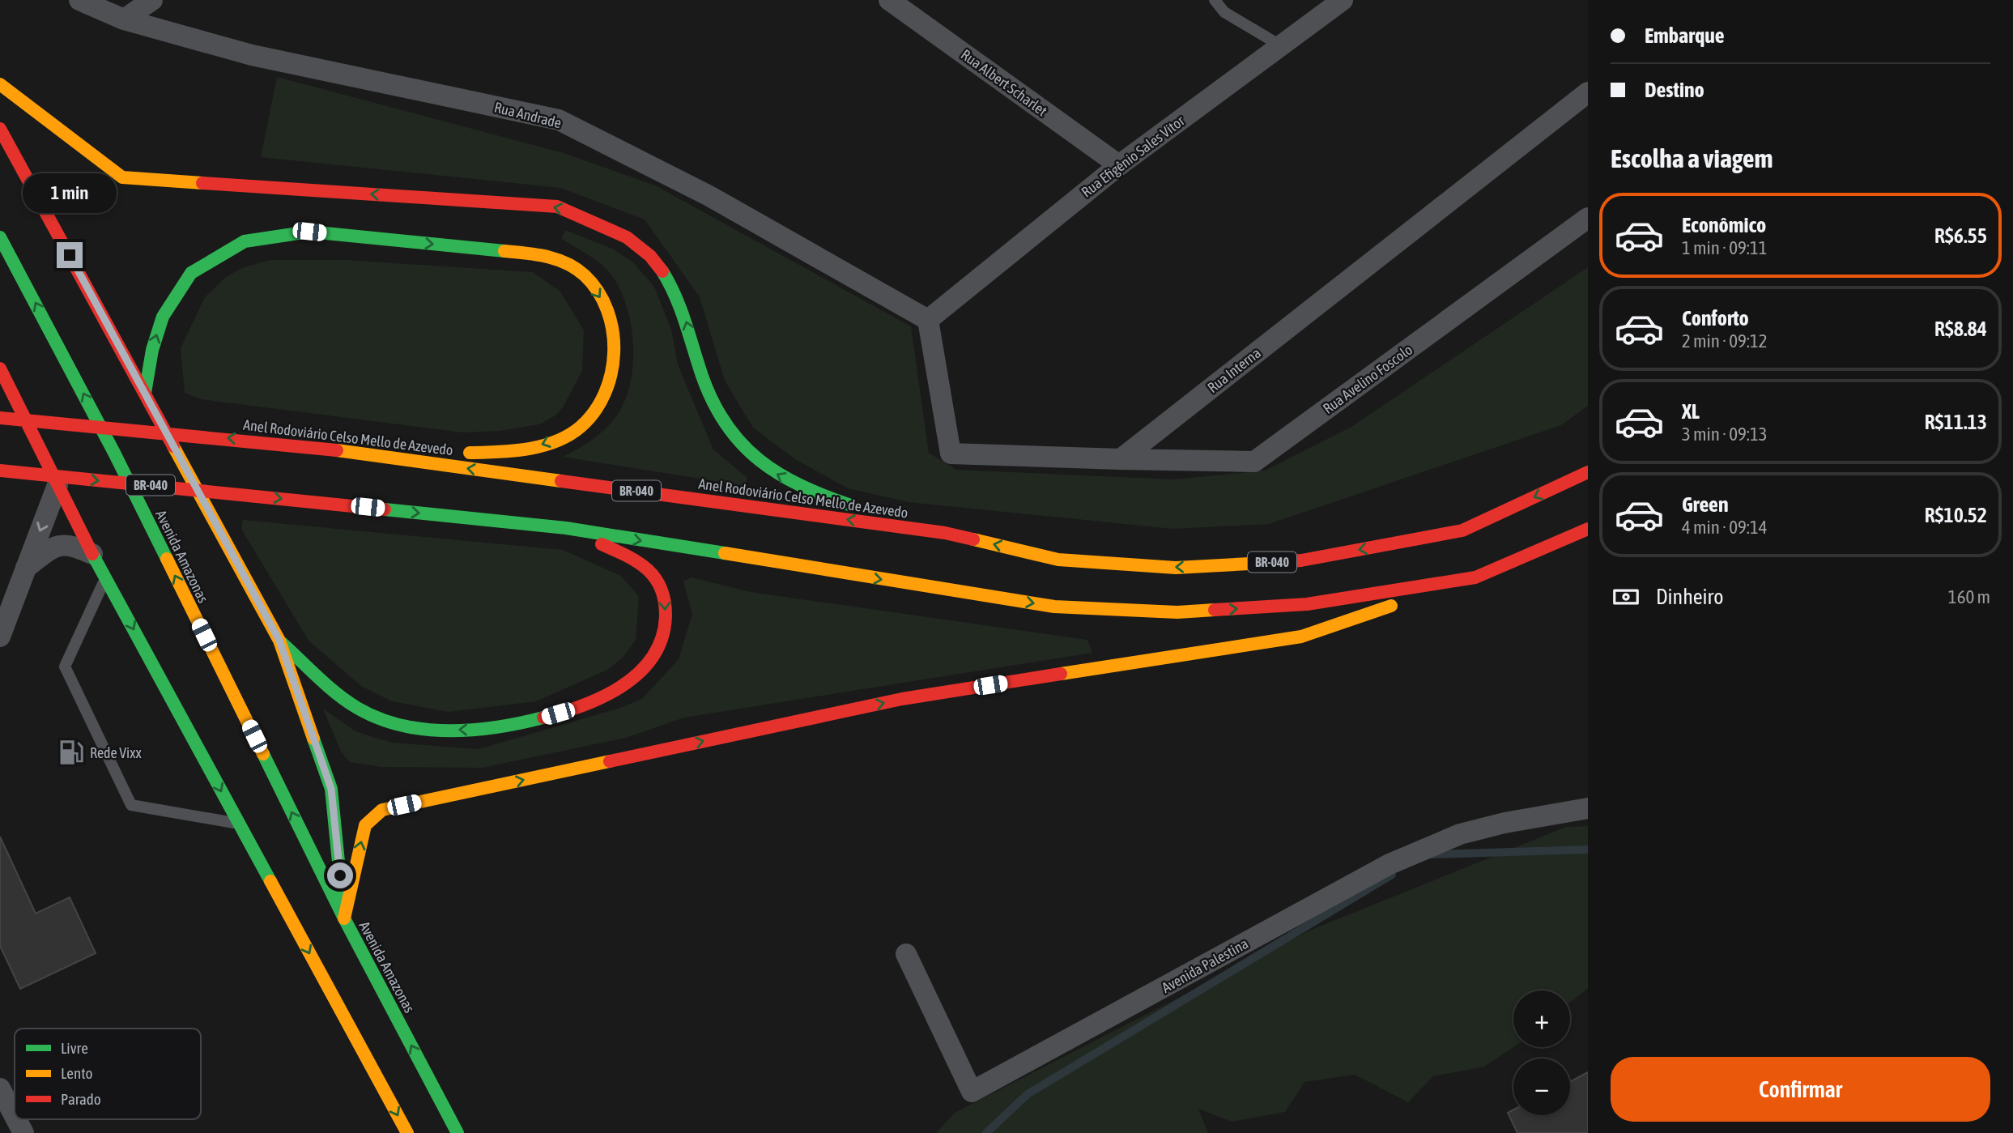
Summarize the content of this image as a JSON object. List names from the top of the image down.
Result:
{
  "streets": {
    "main road": ["Anel Rodoviário Celso Mello de Azevedo", "BR-040", "Avenida Amazonas"],
    "street": [
      "Rua Albert Scharlet",
      "Rua Andrade",
      "Rua Efigênio Sales Vitor",
      "Rua Interna",
      "Rua Avelino Foscolo",
      "Avenida Palestina"
    ]
  },
  "crossings": [
    ["Rua Albert Scharlet", "Rua Efigênio Sales Vitor"],
    ["Rua Andrade", "Rua Efigênio Sales Vitor"],
    ["Rua Interna", "Rua Avelino Foscolo"]
  ],
  "places": {
    "fuel station": ["Rede Vixx"]
  },
  "legend": ["Livre", "Lento", "Parado"],
  "page": {
    "banner": ["Embarque", "Destino"],
    "heading": "Escolha a viagem",
    "bubble": "1 min",
    "list": [
      {
        "name": "Econômico",
        "note": "1 min · 09:11",
        "value": "R$6.55"
      },
      {
        "name": "Conforto",
        "note": "2 min · 09:12",
        "value": "R$8.84"
      },
      {
        "name": "XL",
        "note": "3 min · 09:13",
        "value": "R$11.13"
      },
      {
        "name": "Green",
        "note": "4 min · 09:14",
        "value": "R$10.52"
      }
    ],
    "pay": ["Dinheiro", "160 m"],
    "map_buttons": ["+", "−"],
    "buttons": "Confirmar"
  }
}
